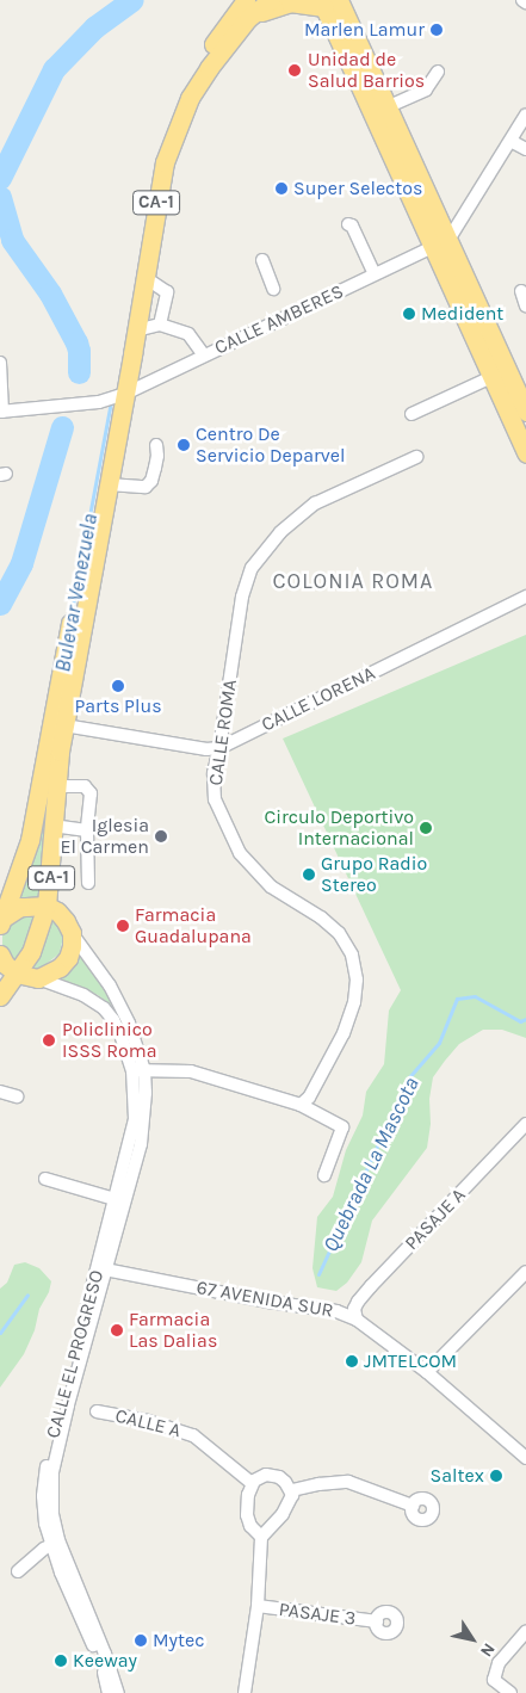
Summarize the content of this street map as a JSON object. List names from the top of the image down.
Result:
{
  "streets": {
    "highway": ["CA-1"],
    "street": [
      "CALLE AMBERES",
      "CALLE LORENA",
      "CALLE ROMA",
      "PASAJE A",
      "67 AVENIDA SUR",
      "CALLE EL PROGRESO",
      "CALLE A",
      "PASAJE 3"
    ]
  },
  "crossings": [
    ["CA-1", "CALLE AMBERES"],
    ["CA-1", "CALLE LORENA"],
    ["CA-1", "CALLE EL PROGRESO"],
    ["CALLE LORENA", "CALLE ROMA"],
    ["PASAJE A", "67 AVENIDA SUR"],
    ["67 AVENIDA SUR", "CALLE EL PROGRESO"]
  ],
  "districts": ["COLONIA ROMA"],
  "water": ["Bulevar Venezuela", "Quebrada La Mascota"],
  "places": [
    "Marlen Lamur",
    "Unidad de Salud Barrios",
    "Super Selectos",
    "Medident",
    "Centro De Servicio Deparvel",
    "Parts Plus",
    "Circulo Deportivo Internacional",
    "Iglesia El Carmen",
    "Grupo Radio Stereo",
    "Farmacia Guadalupana",
    "Policlinico ISSS Roma",
    "Farmacia Las Dalias",
    "JMTELCOM",
    "Saltex",
    "Mytec",
    "Keeway"
  ],
  "north": "bottom right"
}
